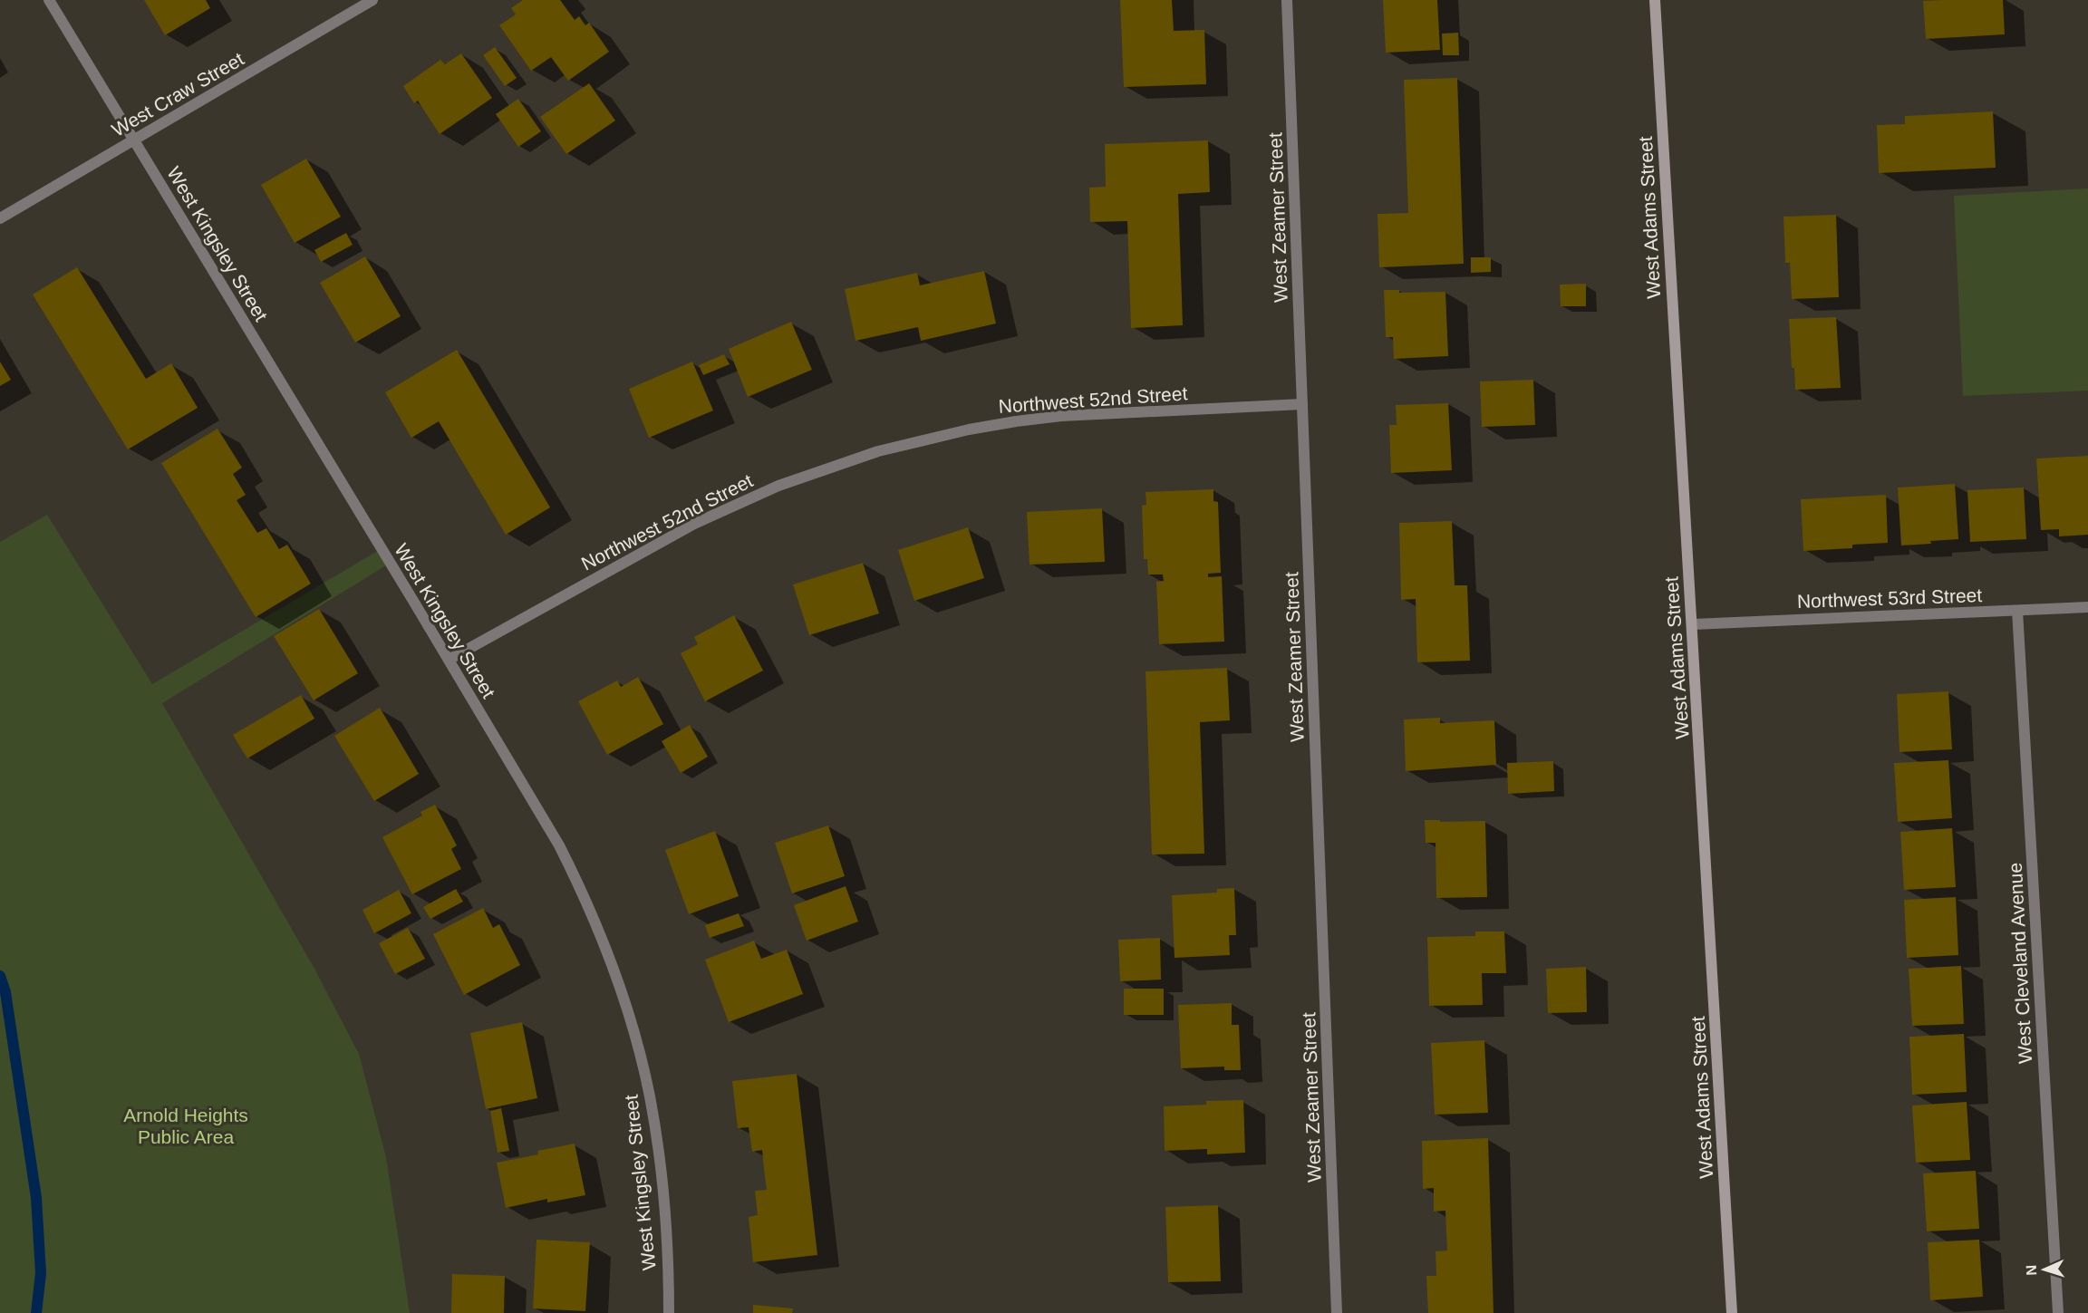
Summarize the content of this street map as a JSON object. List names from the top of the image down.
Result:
{
  "streets": {
    "main road": ["West Adams Street"],
    "street": [
      "West Craw Street",
      "West Zeamer Street",
      "West Kingsley Street",
      "Northwest 52nd Street",
      "Northwest 53rd Street",
      "West Cleveland Avenue"
    ]
  },
  "crossings": [
    ["West Craw Street", "West Kingsley Street"],
    ["West Zeamer Street", "Northwest 52nd Street"],
    ["West Adams Street", "Northwest 53rd Street"],
    ["West Kingsley Street", "Northwest 52nd Street"],
    ["Northwest 53rd Street", "West Cleveland Avenue"]
  ],
  "parks": ["Arnold Heights Public Area"],
  "north": "left"
}
